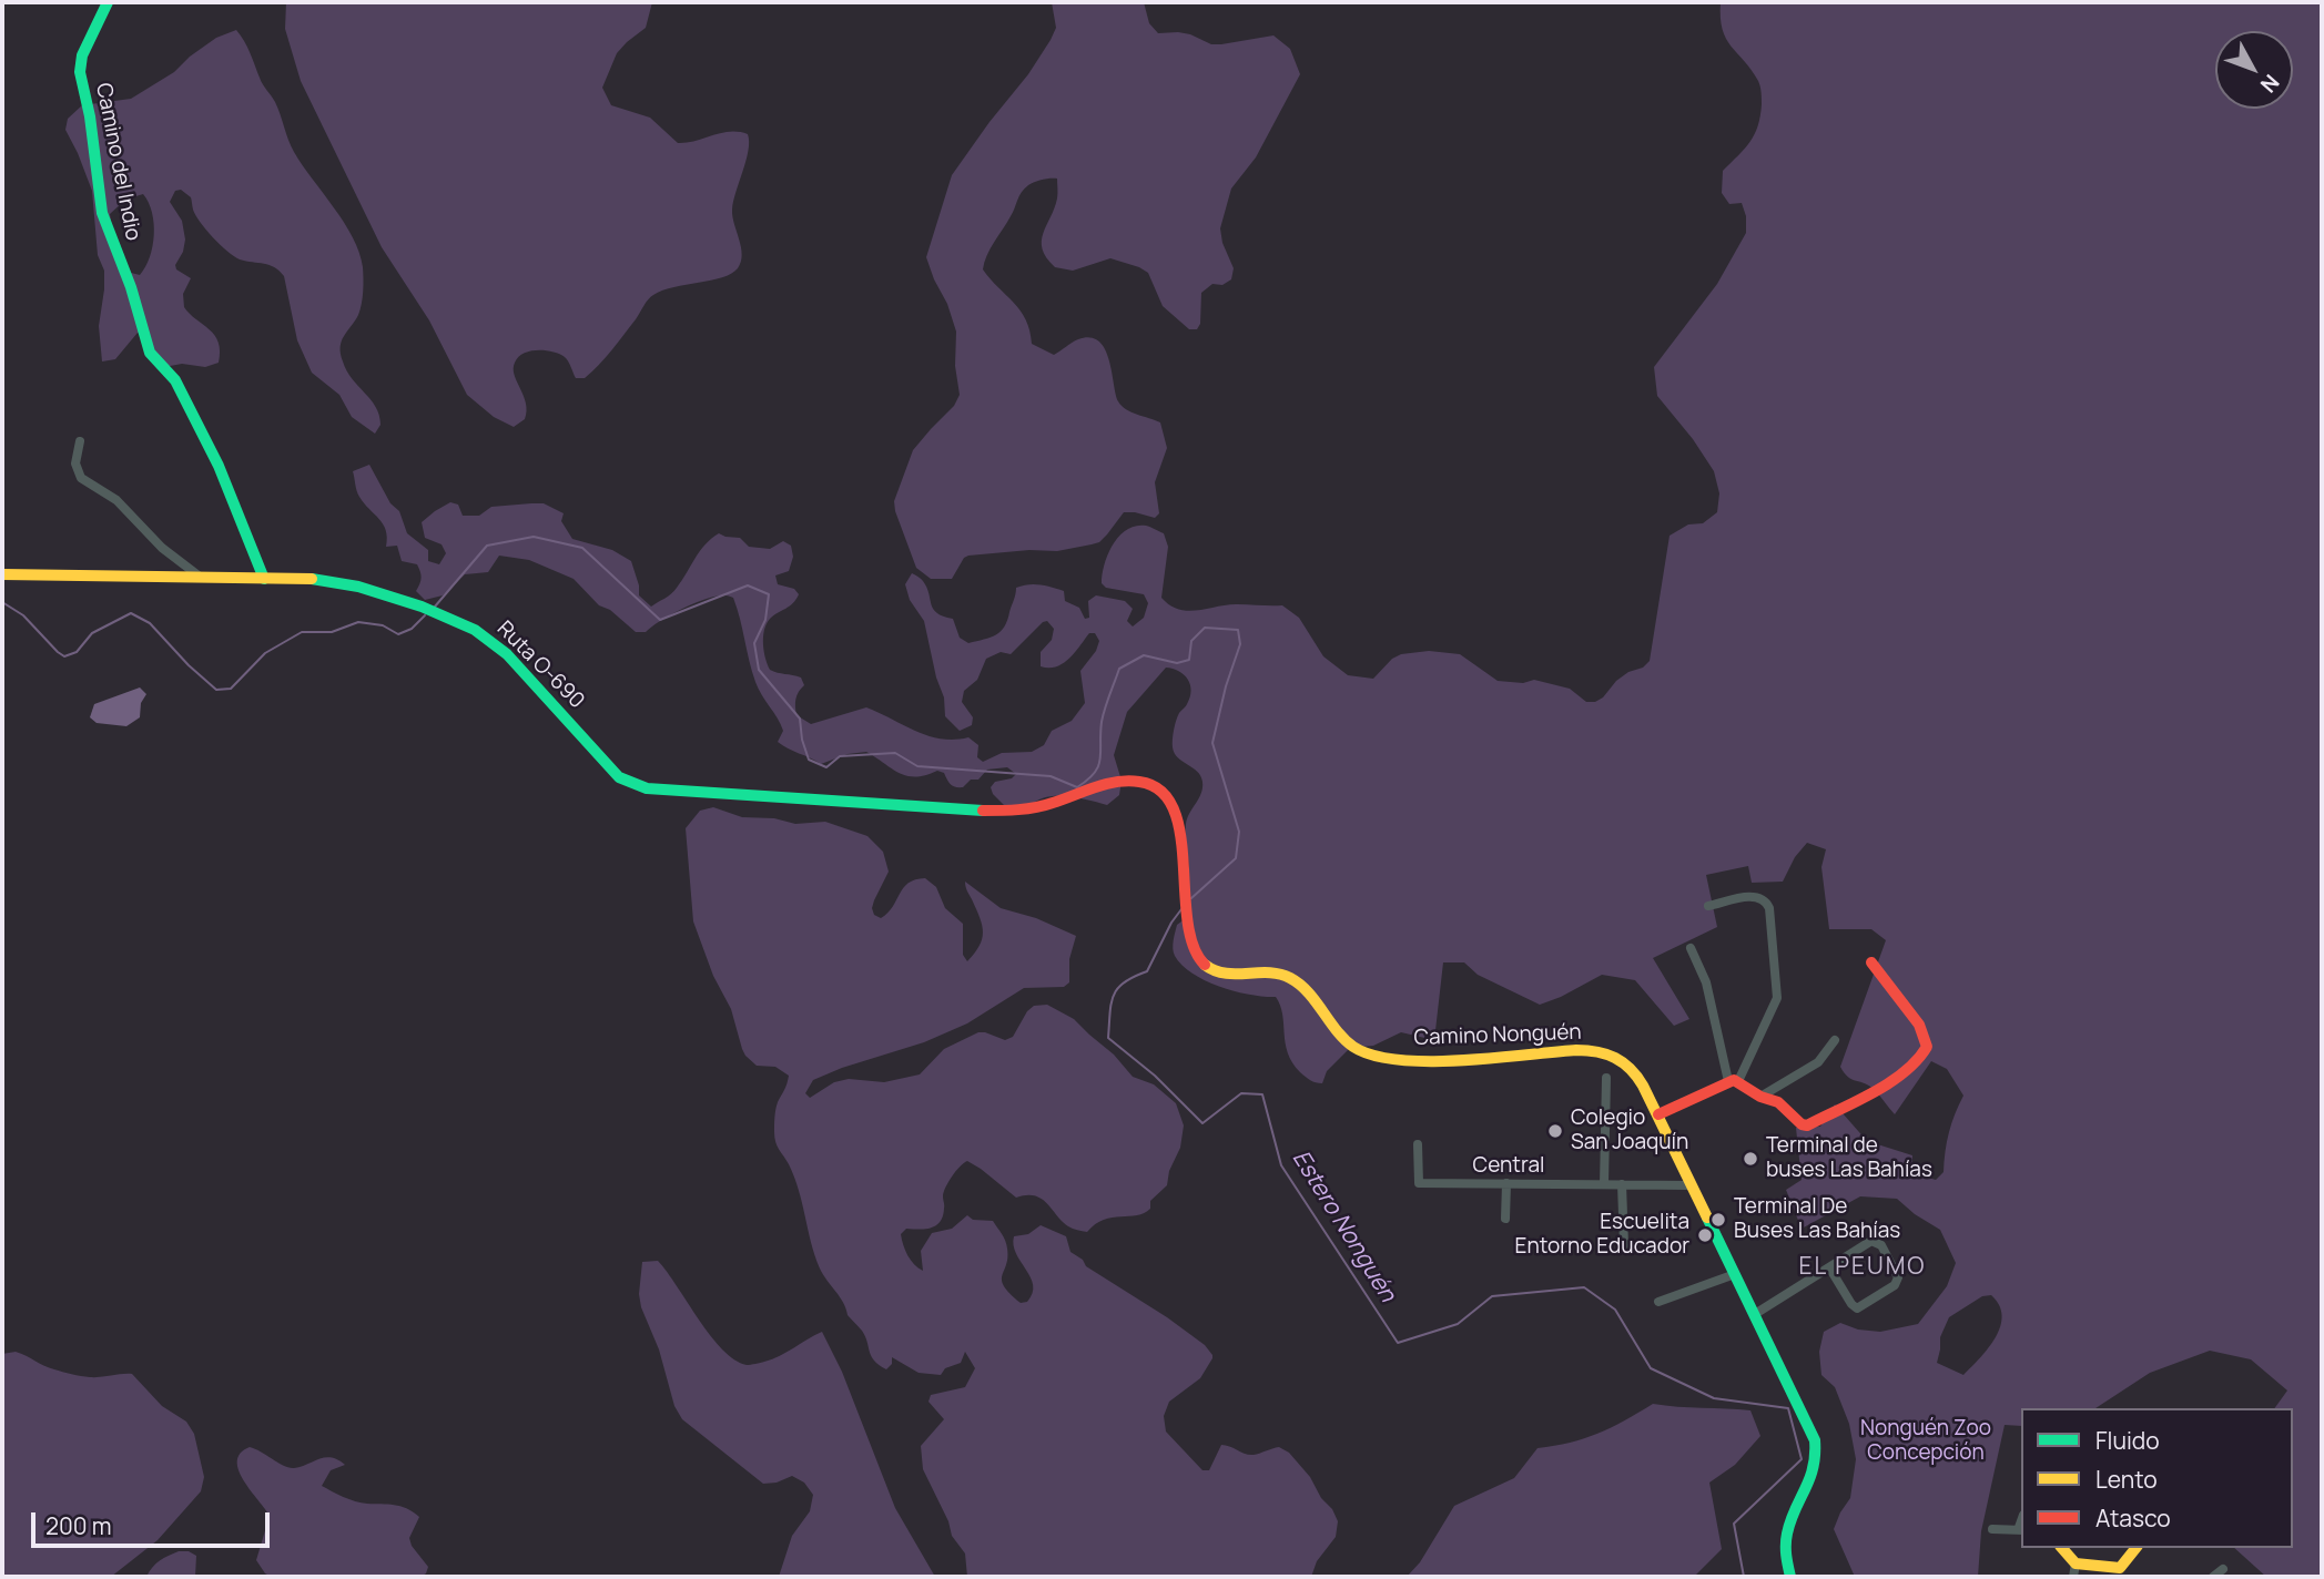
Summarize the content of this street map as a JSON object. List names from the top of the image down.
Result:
{
  "streets": {
    "street": [
      "Camino del Indio",
      "Ruta O-690",
      "Camino Nonguén",
      "Central"
    ]
  },
  "crossings": [
    ["Camino del Indio", "Ruta O-690"],
    ["Ruta O-690", "Camino Nonguén"],
    ["Camino Nonguén", "Central"]
  ],
  "districts": ["EL PEUMO"],
  "water": ["Estero Nonguén"],
  "parks": ["Nonguén Zoo Concepción"],
  "places": [
    "Colegio San Joaquín",
    "Terminal de buses Las Bahías",
    "Terminal De Buses Las Bahías",
    "Escuelita Entorno Educador"
  ],
  "legend": ["Fluido", "Lento", "Atasco"],
  "scale_bar": "200 m",
  "north": "bottom right"
}
